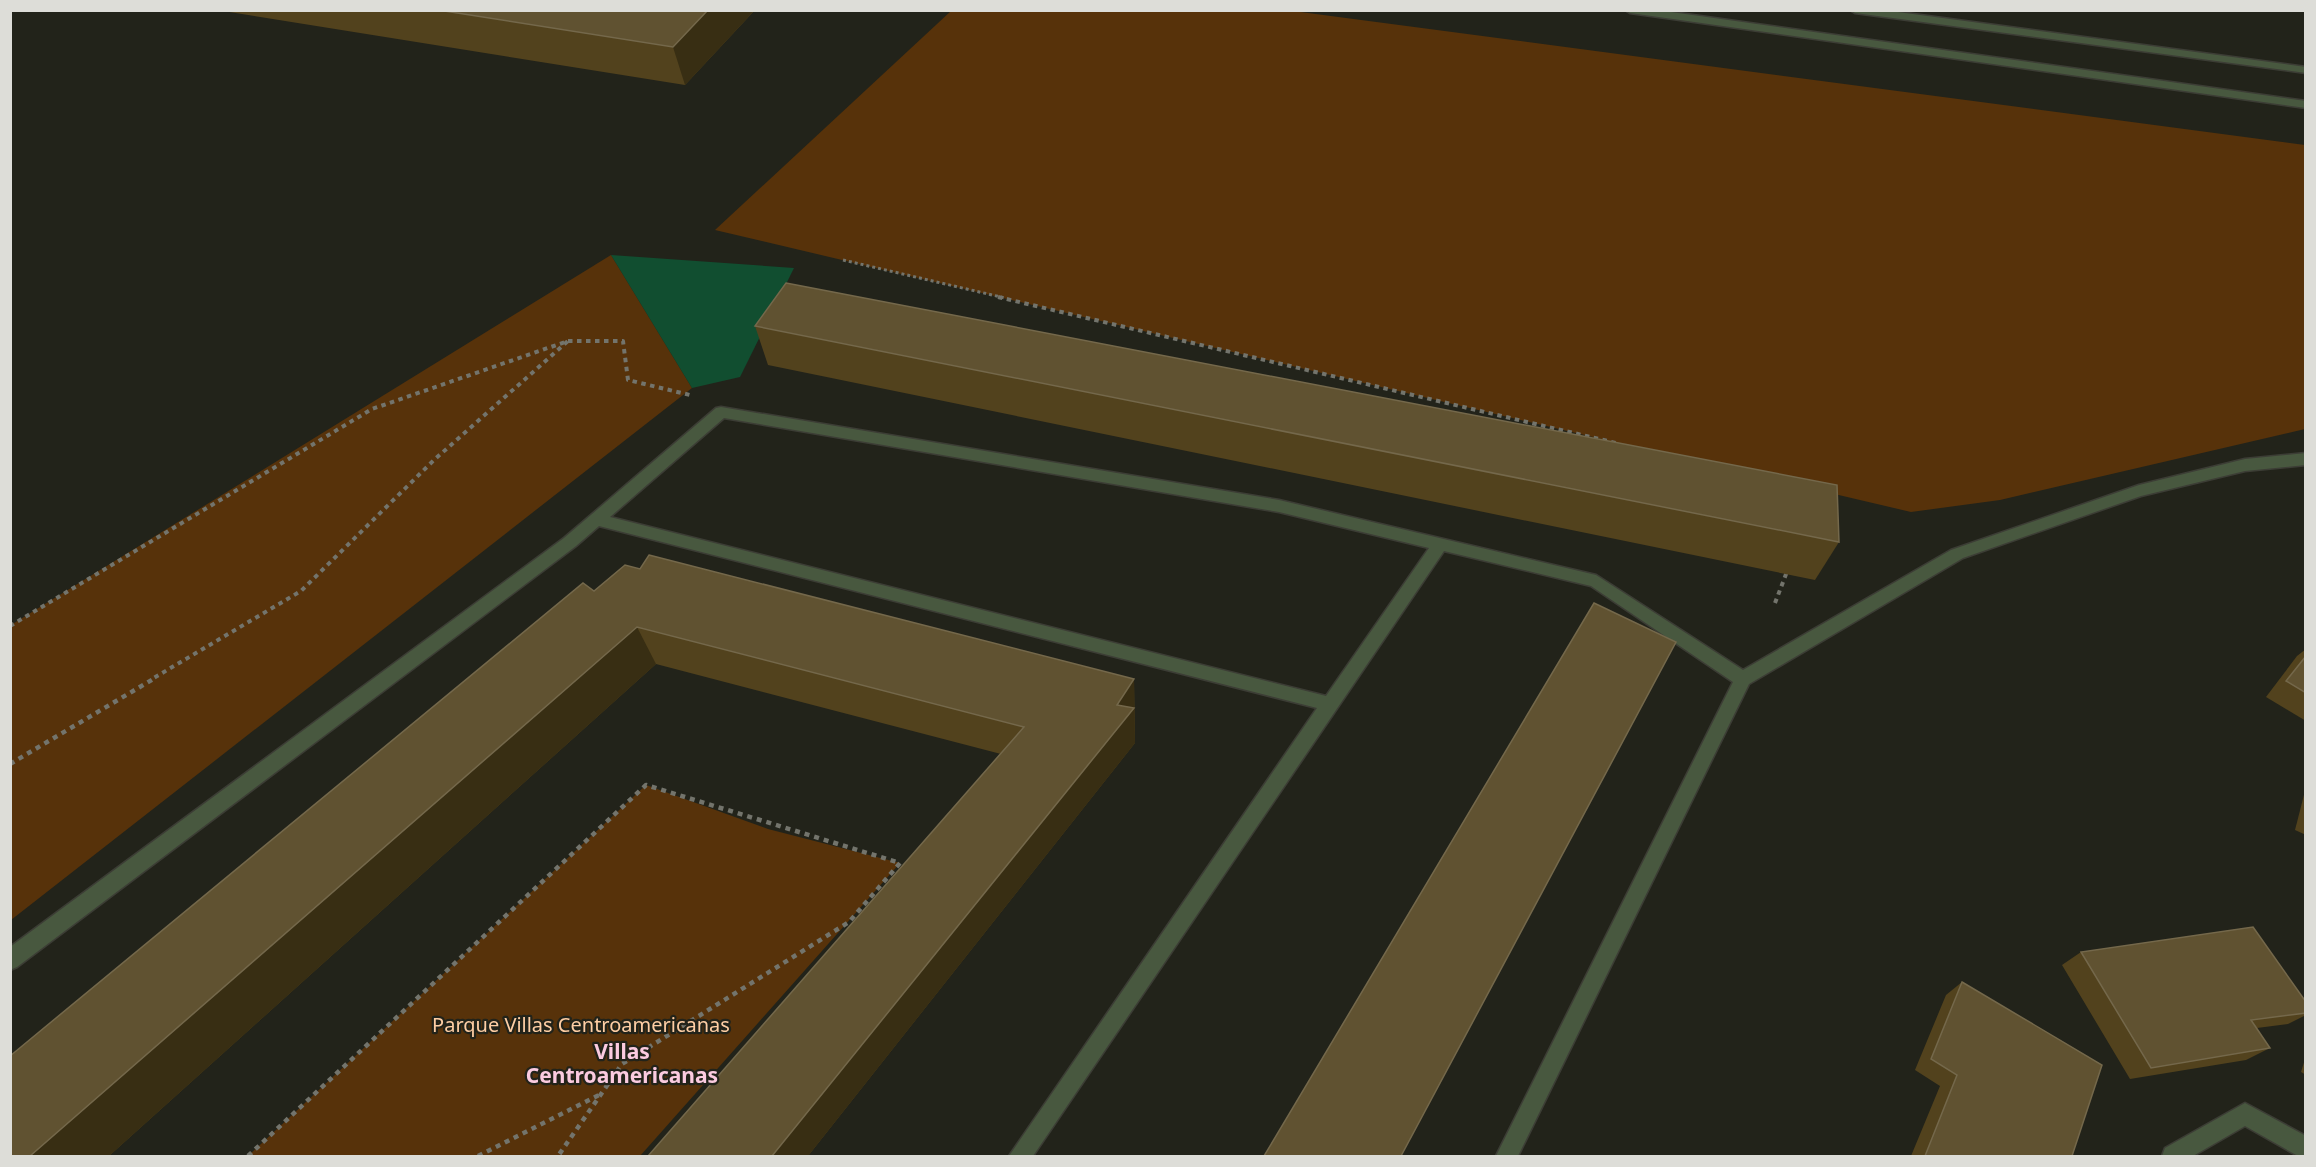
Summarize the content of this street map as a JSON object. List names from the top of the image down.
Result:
{
  "districts": ["Villas Centroamericanas"],
  "parks": ["Parque Villas Centroamericanas"]
}
